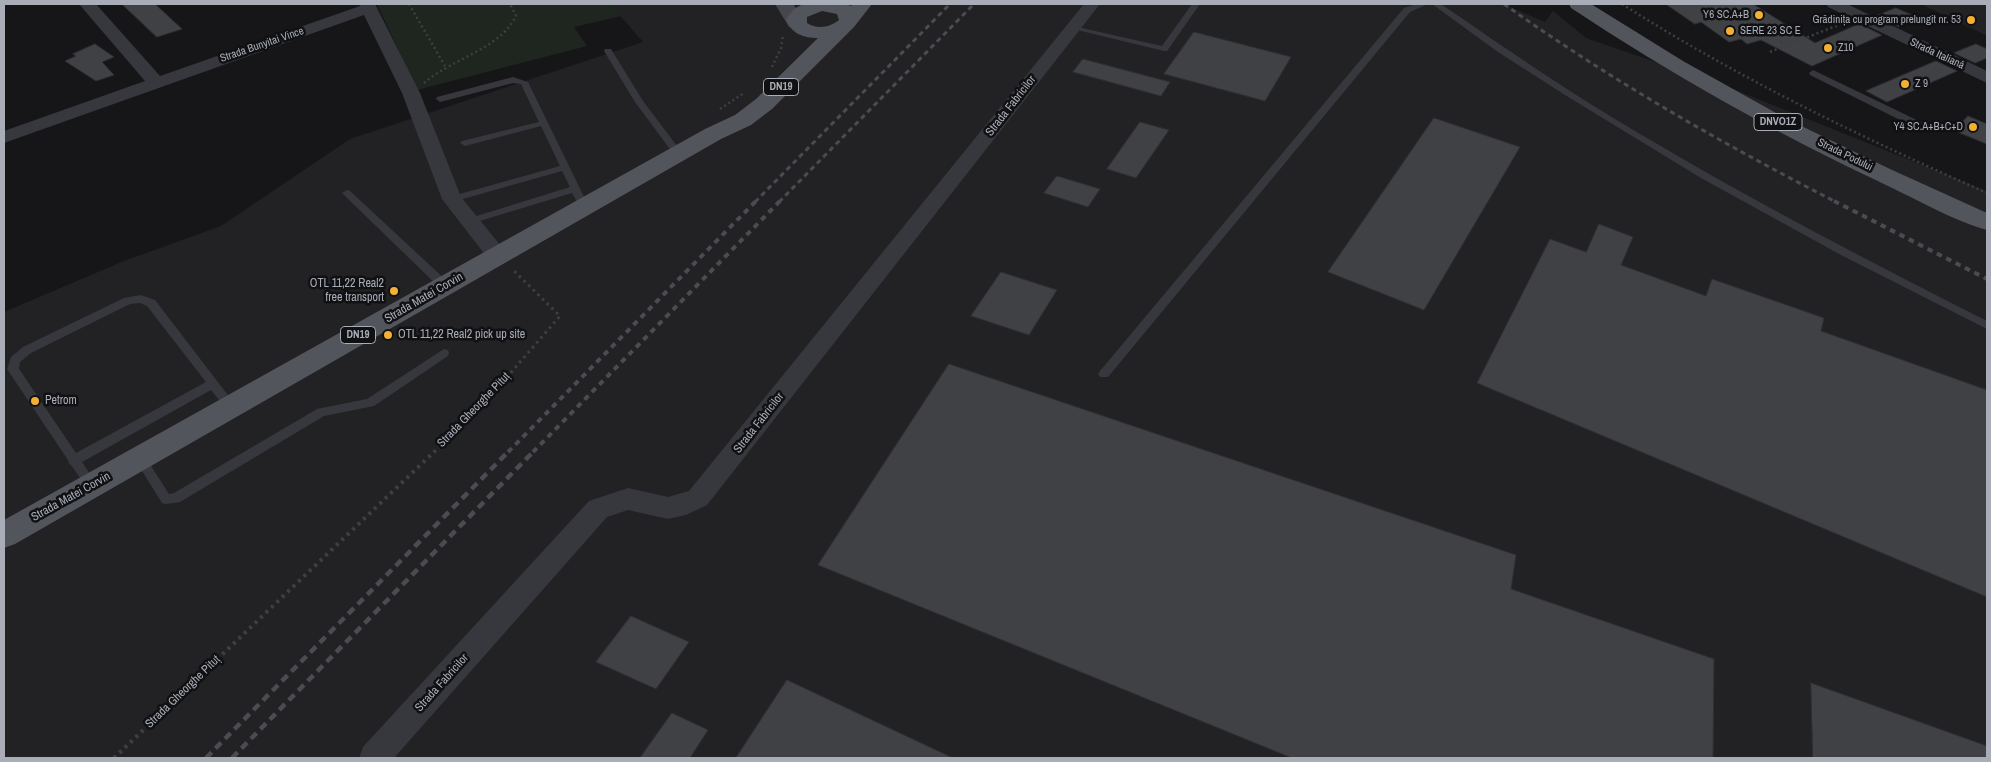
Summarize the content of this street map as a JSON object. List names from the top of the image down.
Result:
{
  "streets": {
    "main road": [
      "DN19",
      "DNVO1Z",
      "Strada Podului",
      "Strada Matei Corvin"
    ],
    "street": ["Strada Bunyitai Vince", "Strada Italiană", "Strada Fabricilor"],
    "path": ["Strada Gheorghe Pituț"]
  },
  "crossings": [
    ["Strada Matei Corvin", "Strada Gheorghe Pituț"]
  ],
  "places": [
    "Y6 SC.A+B",
    "Grădinița cu program prelungit nr. 53",
    "SERE 23 SC E",
    "Z10",
    "Z 9",
    "Y4 SC.A+B+C+D",
    "OTL 11,22 Real2 free transport",
    "OTL 11,22 Real2 pick up site",
    "Petrom"
  ]
}
